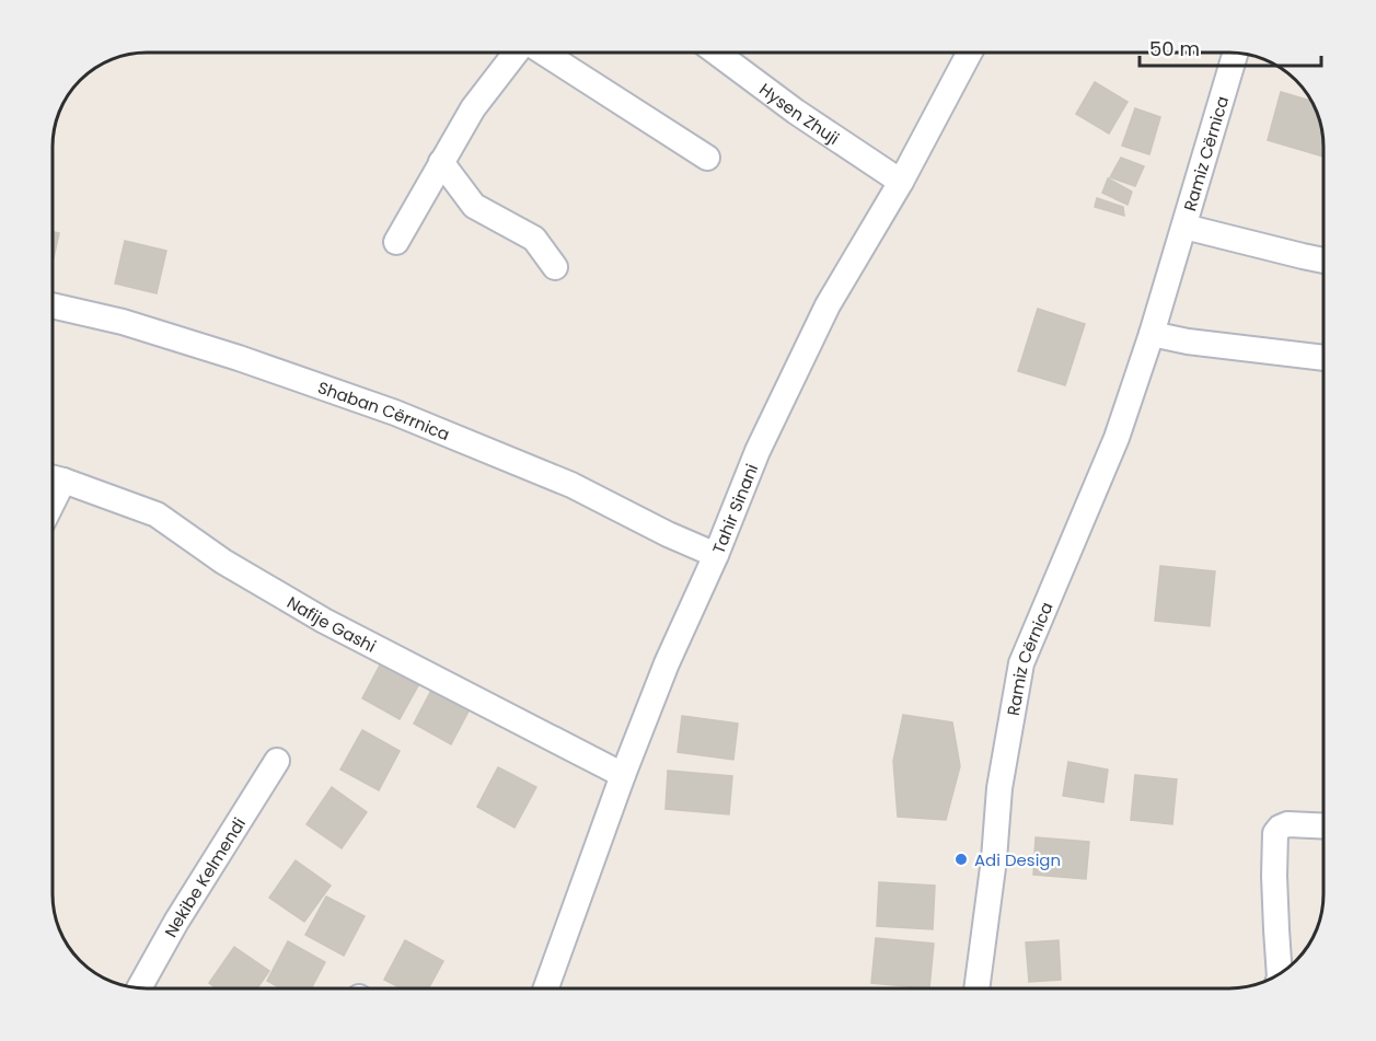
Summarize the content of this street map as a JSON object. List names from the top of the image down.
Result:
{
  "streets": {
    "street": [
      "Hysen Zhuji",
      "Ramiz Cërnica",
      "Shaban Cërrnica",
      "Tahir Sinani",
      "Nafije Gashi",
      "Nekibe Kelmendi"
    ]
  },
  "crossings": [
    ["Hysen Zhuji", "Tahir Sinani"],
    ["Shaban Cërrnica", "Tahir Sinani"],
    ["Tahir Sinani", "Nafije Gashi"]
  ],
  "places": ["Adi Design"],
  "scale_bar": "50 m"
}
